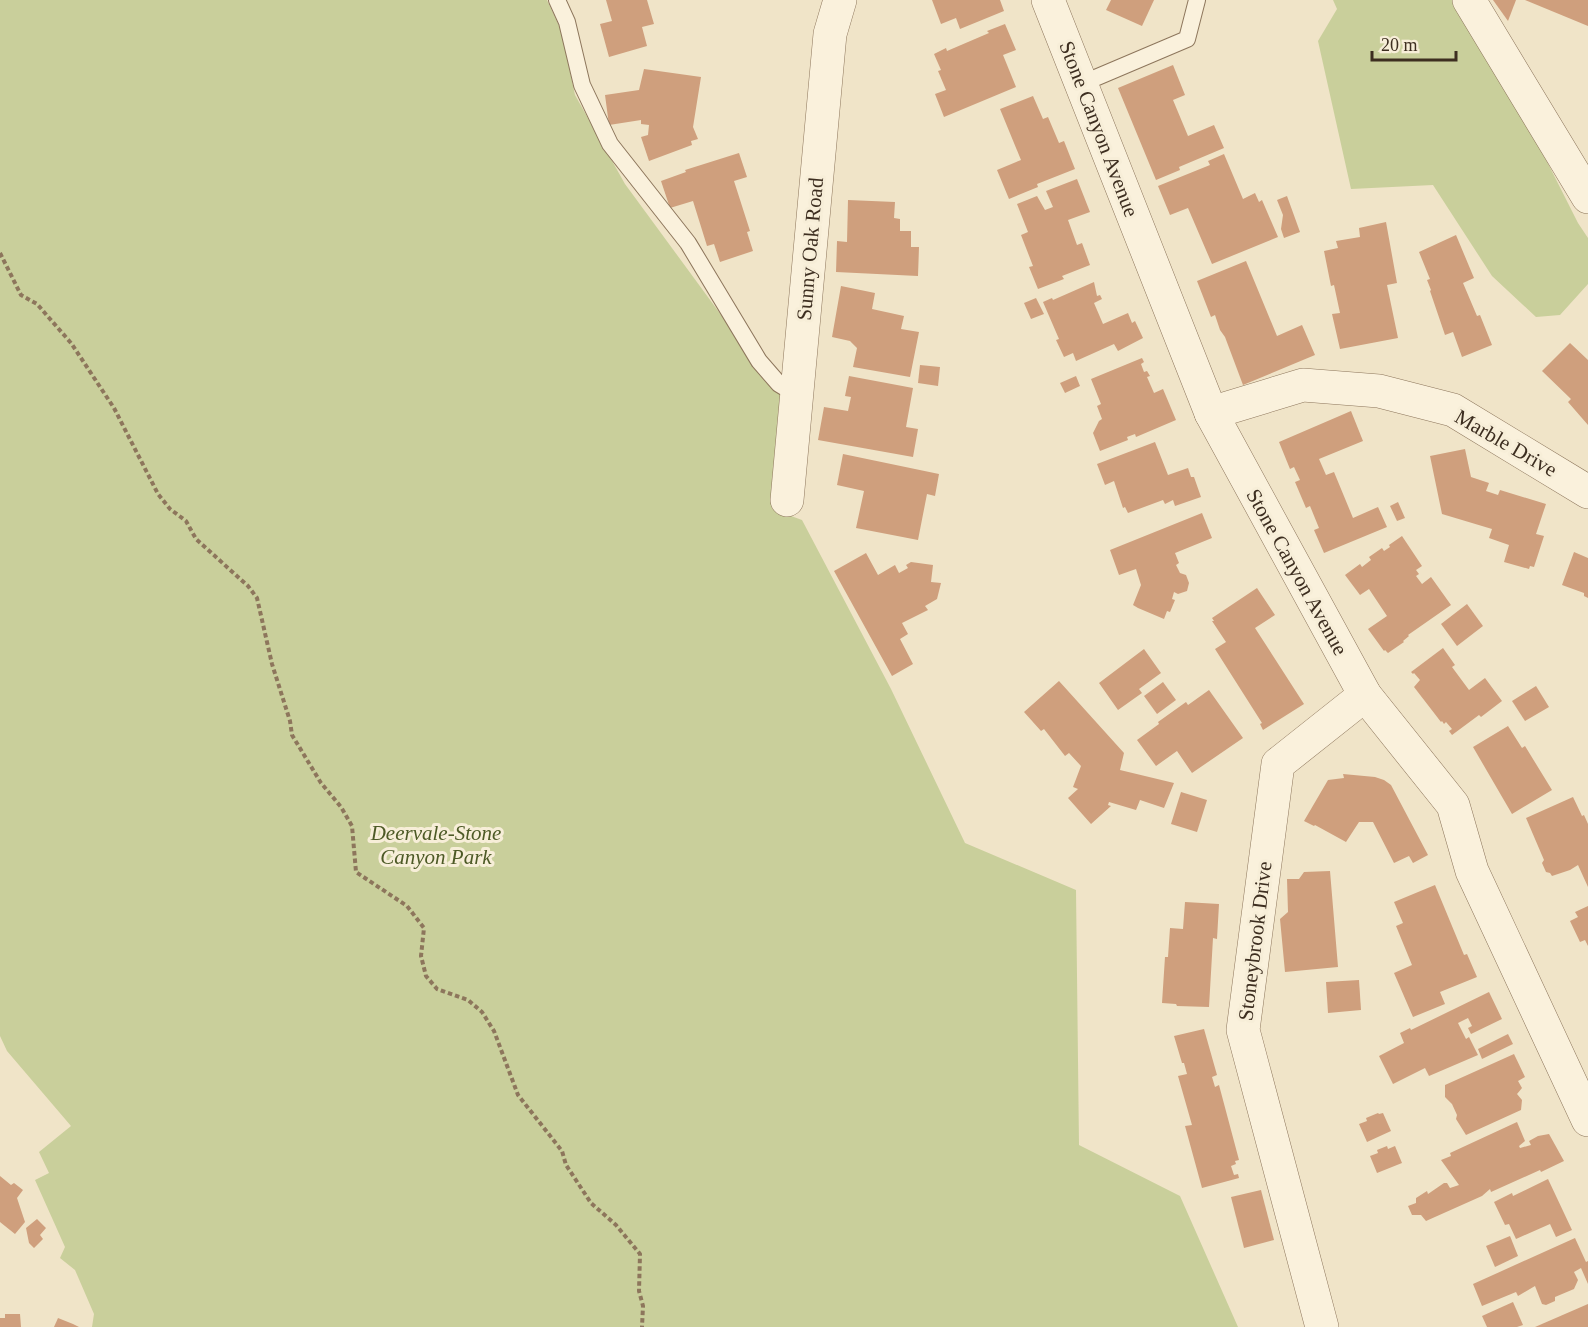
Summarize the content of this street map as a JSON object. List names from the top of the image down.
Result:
{
  "streets": {
    "street": [
      "Stone Canyon Avenue",
      "Sunny Oak Road",
      "Marble Drive",
      "Stoneybrook Drive"
    ]
  },
  "crossings": [
    ["Stone Canyon Avenue", "Marble Drive"],
    ["Stone Canyon Avenue", "Stoneybrook Drive"]
  ],
  "parks": ["Deervale-Stone Canyon Park"],
  "scale_bar": "20 m"
}
